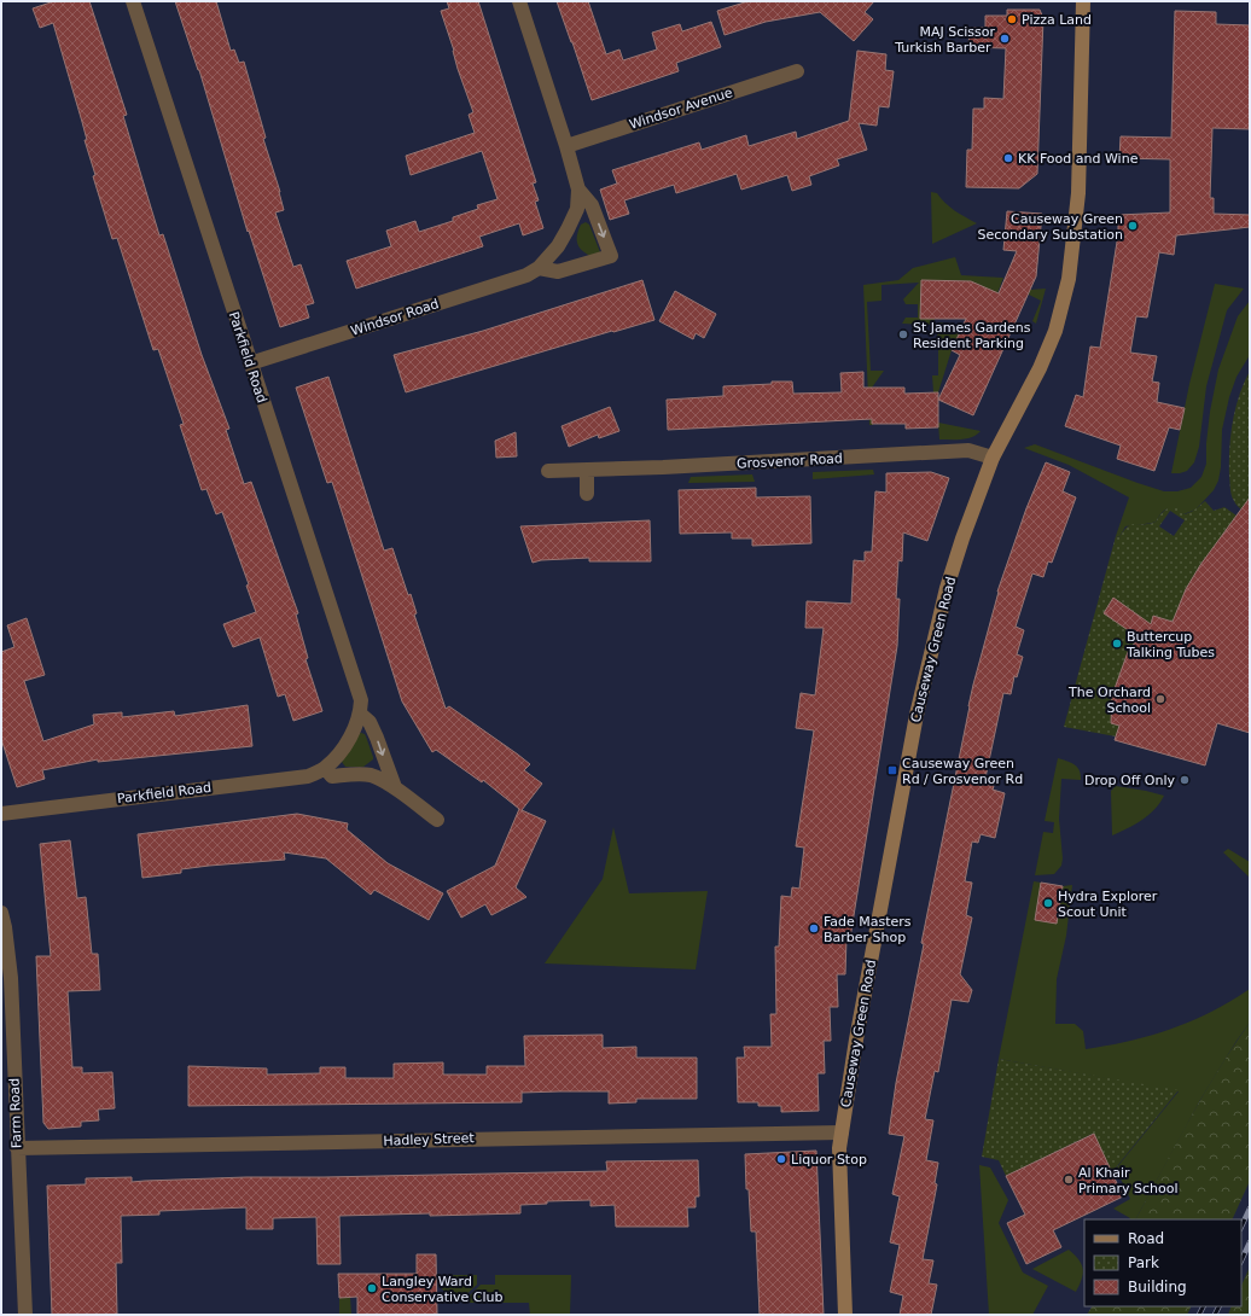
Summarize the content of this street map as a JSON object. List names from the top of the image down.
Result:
{
  "streets": {
    "main road": ["Causeway Green Road"],
    "street": [
      "Windsor Avenue",
      "Windsor Road",
      "Parkfield Road",
      "Grosvenor Road",
      "Farm Road",
      "Hadley Street"
    ]
  },
  "crossings": [
    ["Windsor Avenue", "Windsor Road"],
    ["Windsor Road", "Parkfield Road"],
    ["Grosvenor Road", "Causeway Green Road"],
    ["Causeway Green Road", "Hadley Street"],
    ["Farm Road", "Hadley Street"]
  ],
  "places": {
    "other": [
      "Pizza Land",
      "MAJ Scissor Turkish Barber ️",
      "KK Food and Wine",
      "Causeway Green Secondary Substation",
      "St James Gardens Resident Parking",
      "Buttercup Talking Tubes",
      "The Orchard School",
      "Drop Off Only",
      "Hydra Explorer Scout Unit",
      "Fade Masters Barber Shop",
      "Liquor Stop",
      "Al Khair Primary School",
      "Langley Ward Conservative Club"
    ],
    "transit": ["Causeway Green Rd / Grosvenor Rd"]
  },
  "legend": ["Road", "Park", "Building"]
}
